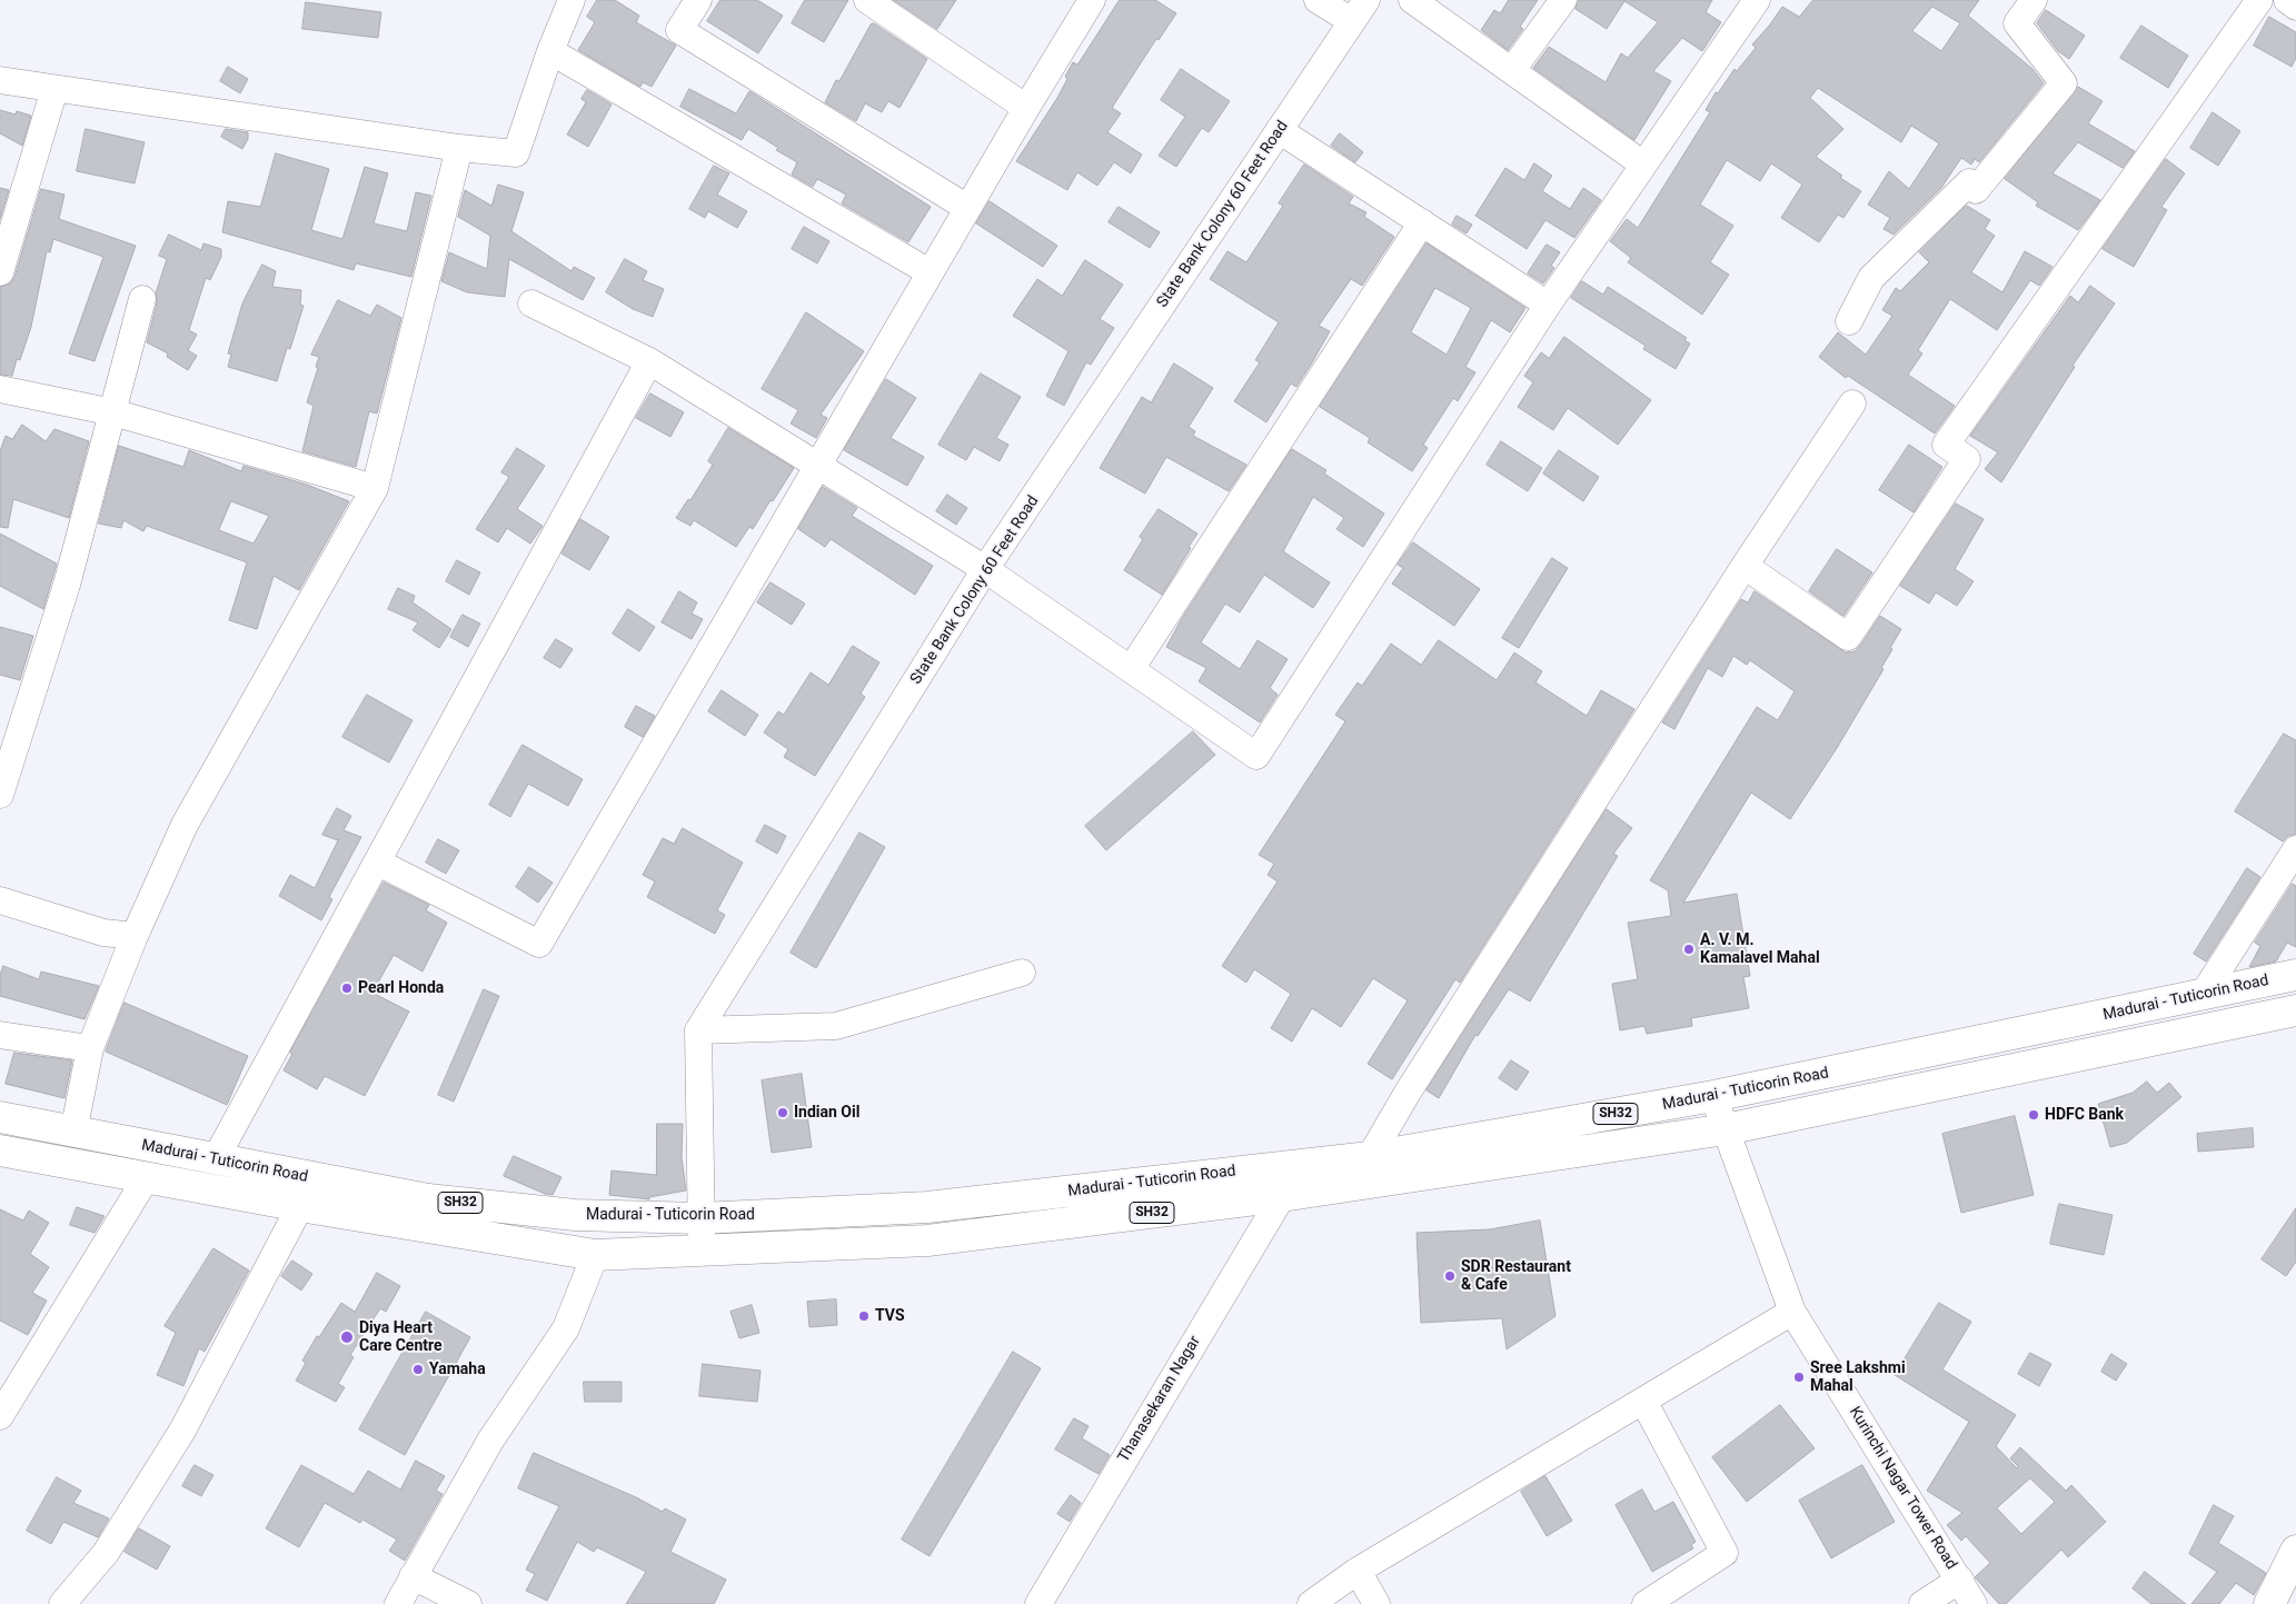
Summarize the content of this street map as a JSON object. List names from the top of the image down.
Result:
{
  "streets": {
    "main road": ["Madurai - Tuticorin Road", "SH32"],
    "street": ["State Bank Colony 60 Feet Road", "Thanasekaran Nagar", "Kurinchi Nagar Tower Road"]
  },
  "crossings": [
    ["Madurai - Tuticorin Road", "Thanasekaran Nagar"],
    ["Madurai - Tuticorin Road", "Kurinchi Nagar Tower Road"]
  ],
  "places": [
    "A. V. M. Kamalavel Mahal",
    "Pearl Honda",
    "Indian Oil",
    "HDFC Bank",
    "SDR Restaurant & Cafe",
    "TVS",
    "Diya Heart Care Centre",
    "Yamaha",
    "Sree Lakshmi Mahal"
  ]
}
